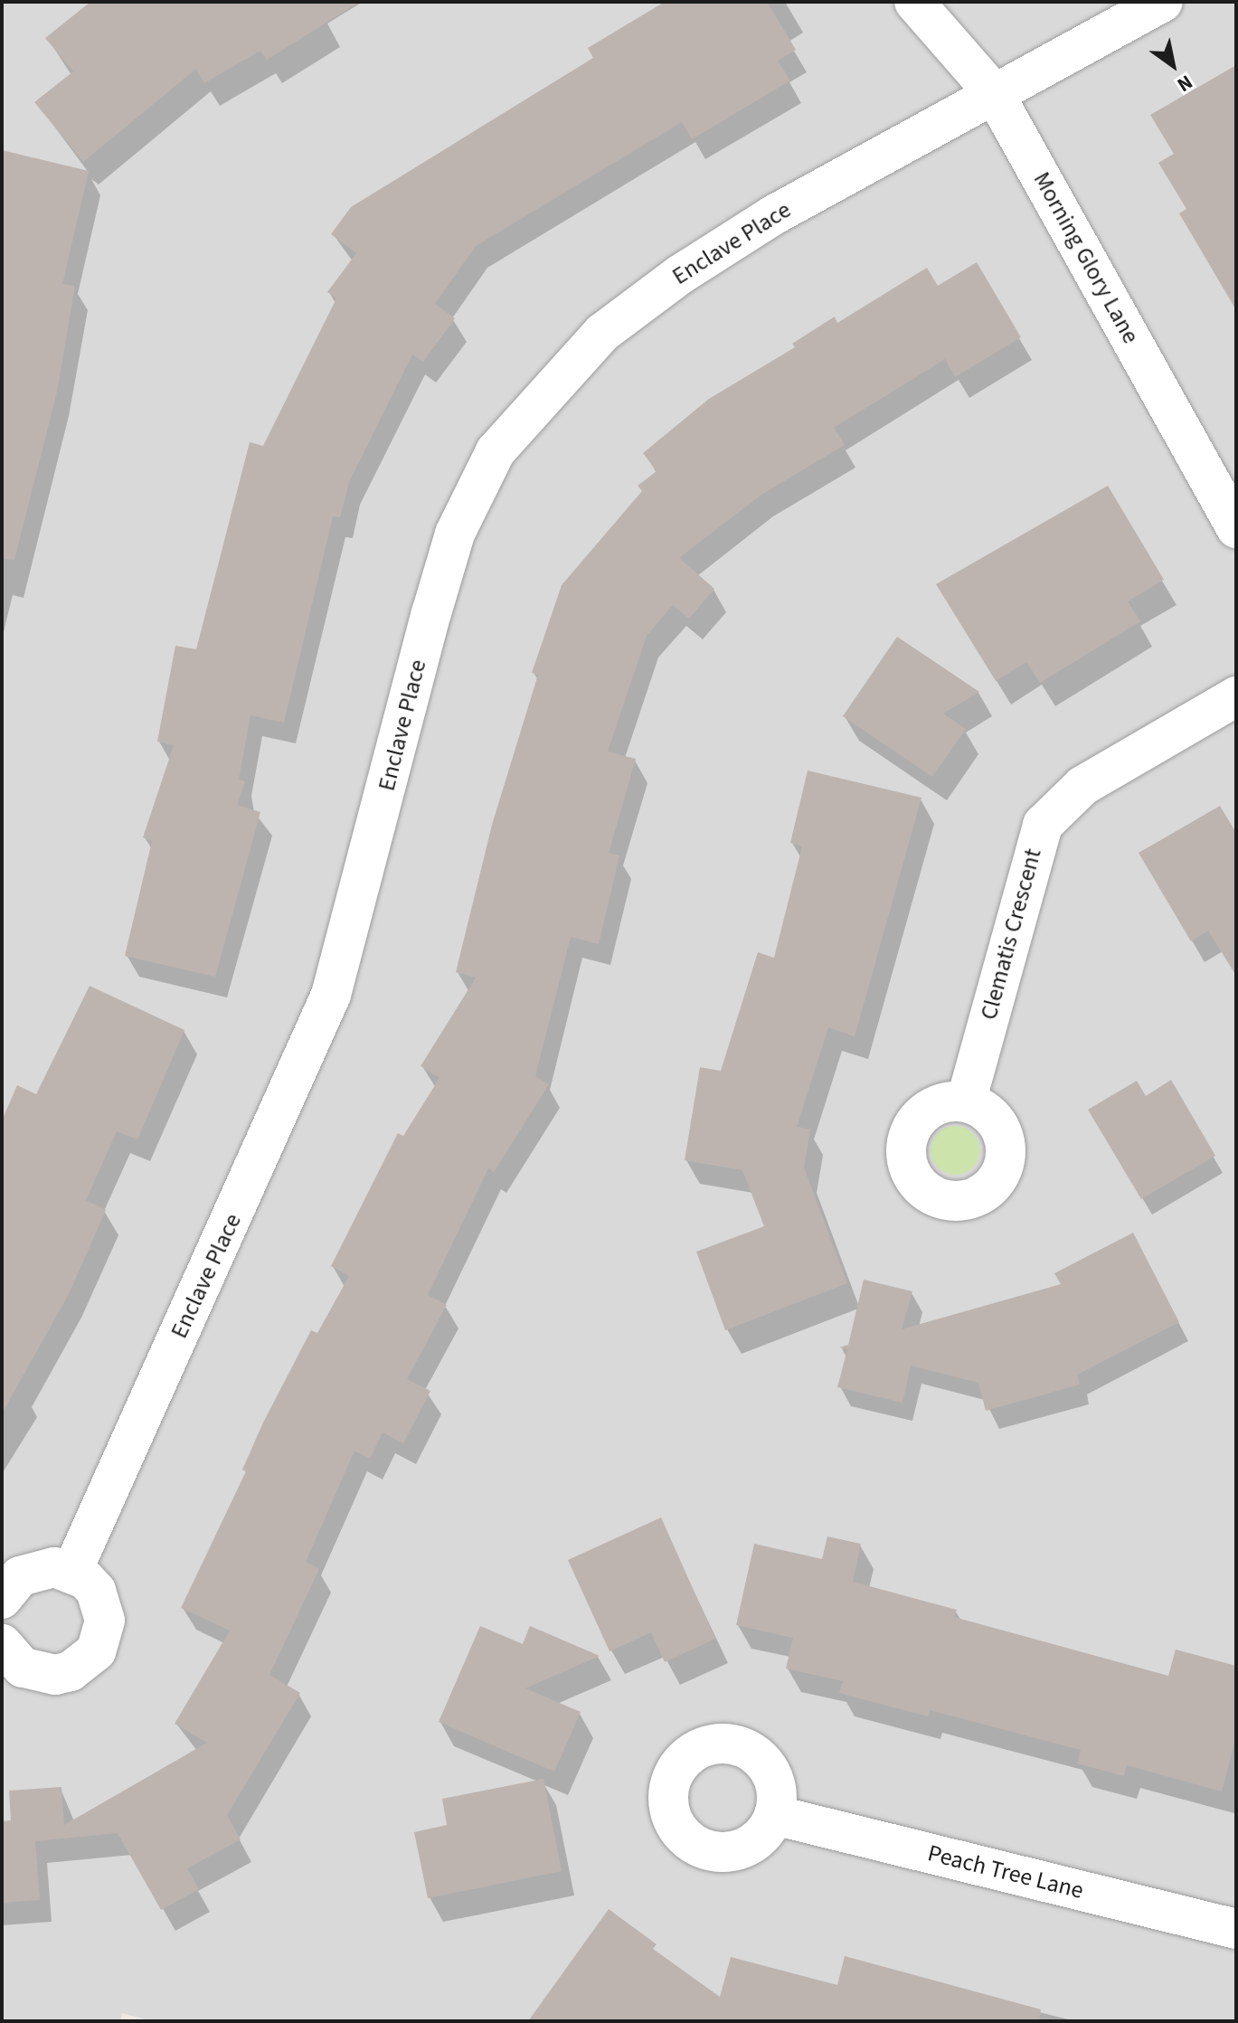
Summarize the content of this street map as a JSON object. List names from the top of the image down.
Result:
{
  "streets": {
    "street": [
      "Enclave Place",
      "Morning Glory Lane",
      "Clematis Crescent",
      "Peach Tree Lane"
    ]
  },
  "crossings": [
    ["Enclave Place", "Morning Glory Lane"]
  ],
  "north": "bottom right"
}
